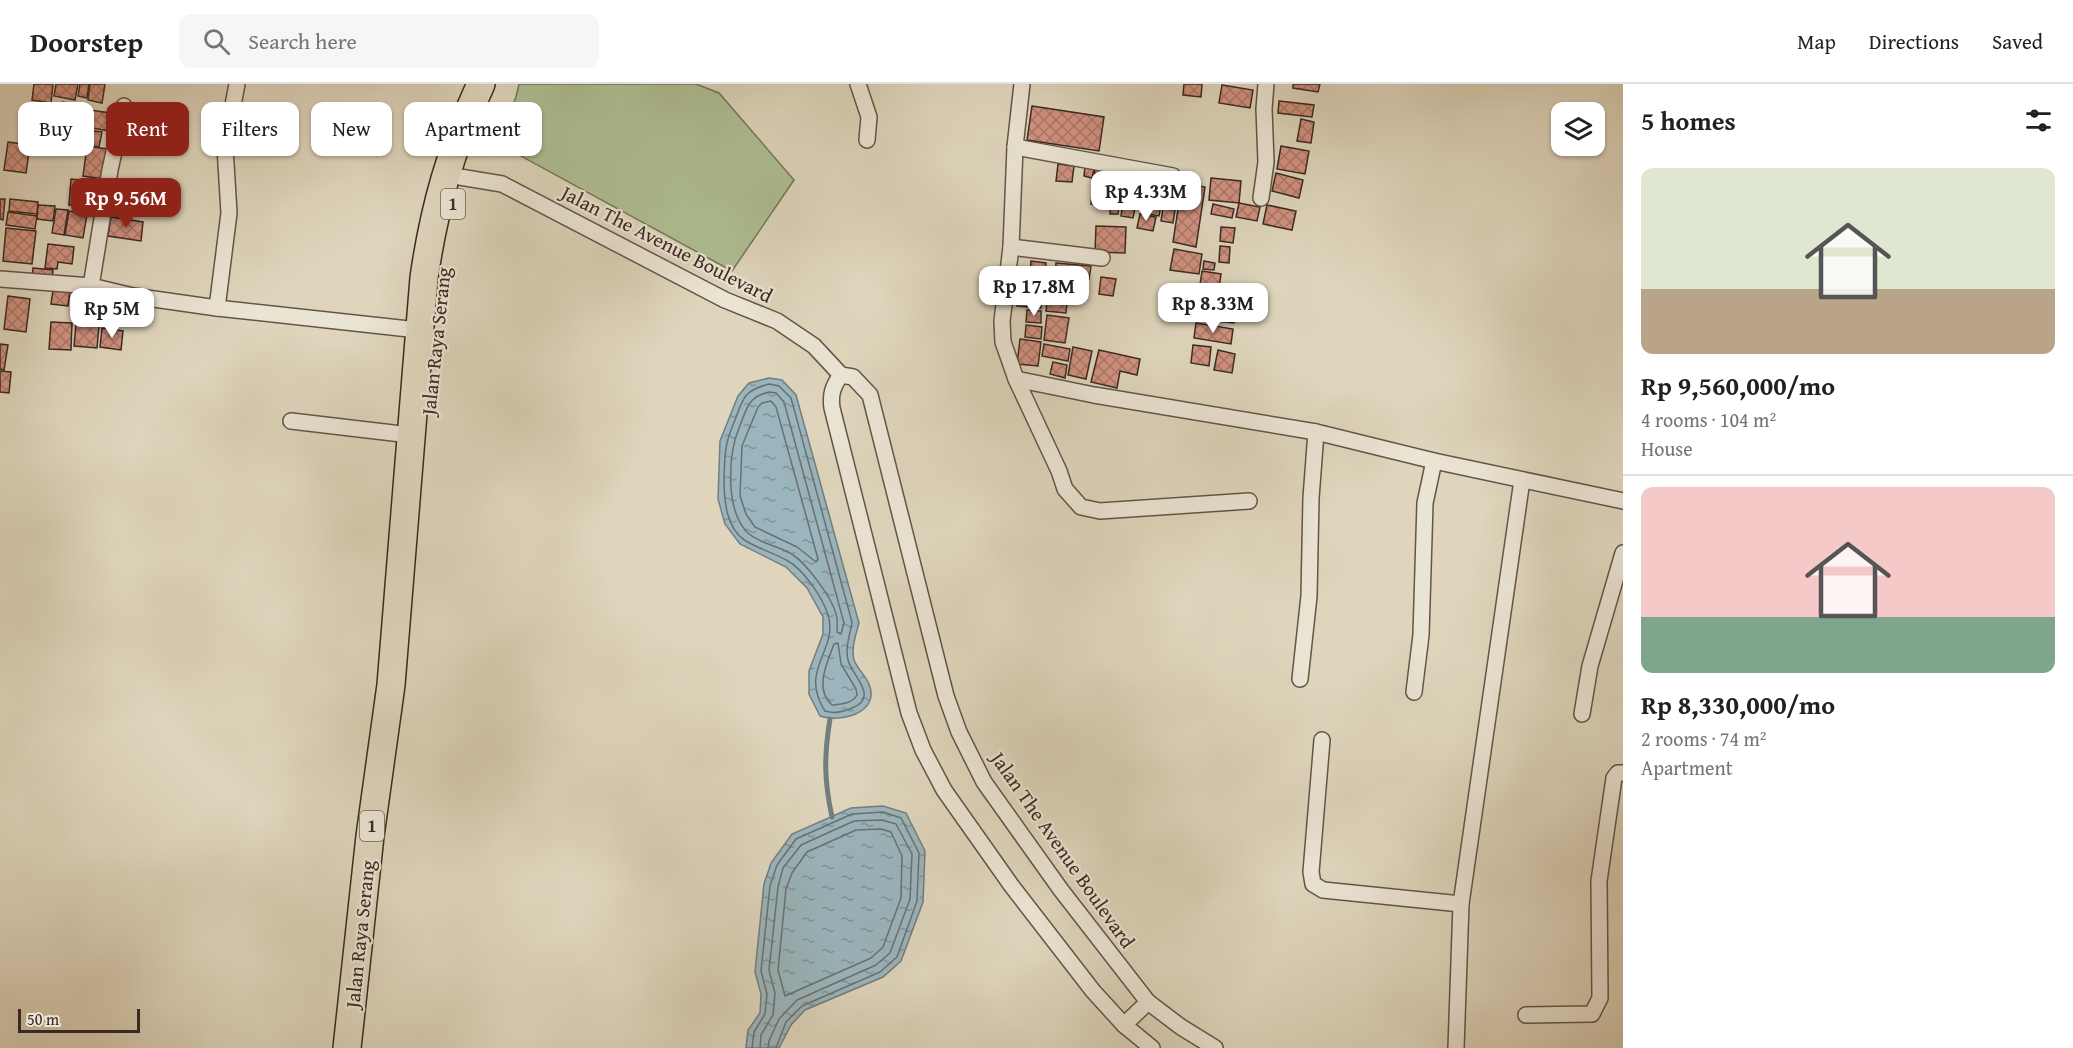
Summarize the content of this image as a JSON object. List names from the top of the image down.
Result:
{
  "streets": {
    "highway": ["1", "Jalan Raya Serang"],
    "street": ["Jalan The Avenue Boulevard"]
  },
  "crossings": [
    ["Jalan The Avenue Boulevard", "Jalan Raya Serang"]
  ],
  "scale_bar": "50 m",
  "page": {
    "header": "Doorstep",
    "search": "Search here",
    "nav": ["Map", "Directions", "Saved"],
    "heading": "5 homes",
    "chip": [
      "Buy",
      "Rent",
      "Filters",
      "New",
      "Apartment"
    ],
    "list": [
      {
        "name": "Rp 9,560,000/mo",
        "note": "4 rooms · 104 m² · House"
      },
      {
        "name": "Rp 8,330,000/mo",
        "note": "2 rooms · 74 m² · Apartment"
      }
    ],
    "price": [
      "Rp 4.33M",
      "Rp 9.56M",
      "Rp 17.8M",
      "Rp 8.33M",
      "Rp 5M"
    ],
    "scale": "50 m"
  }
}
